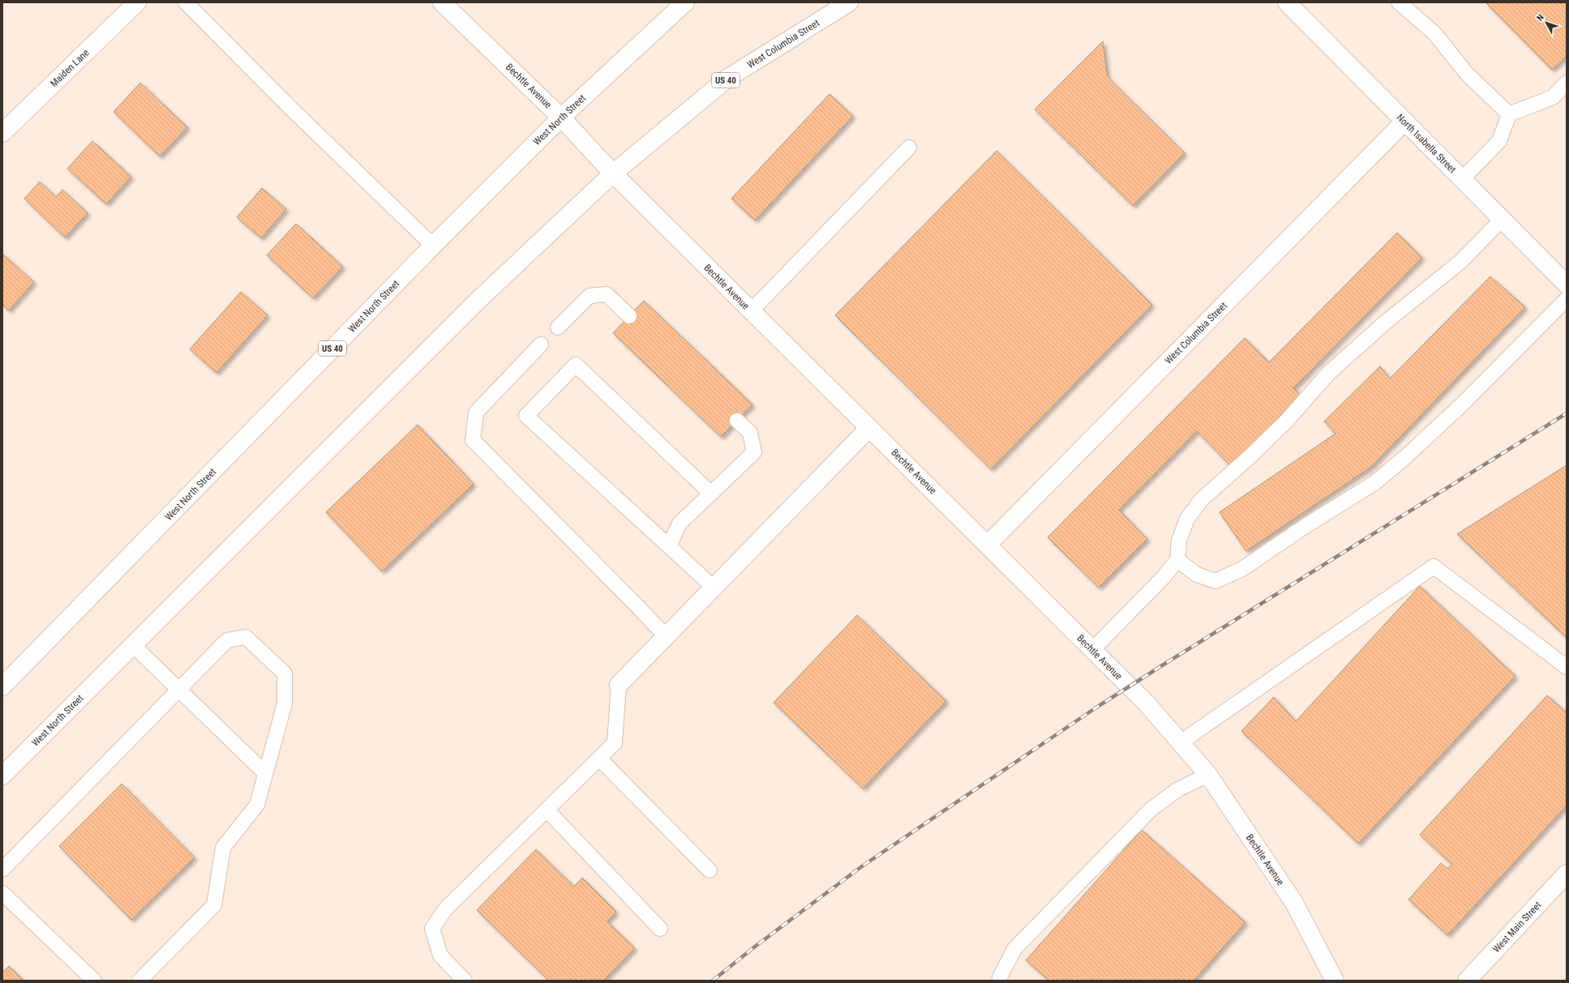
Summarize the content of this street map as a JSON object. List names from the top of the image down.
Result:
{
  "streets": {
    "main road": [
      "West Columbia Street",
      "Maiden Lane",
      "US 40",
      "Bechtle Avenue",
      "West North Street",
      "North Isabella Street",
      "West Main Street"
    ]
  },
  "crossings": [
    ["West Columbia Street", "Bechtle Avenue"],
    ["West Columbia Street", "West North Street"],
    ["West Columbia Street", "North Isabella Street"],
    ["Bechtle Avenue", "West North Street"]
  ],
  "north": "top left"
}
